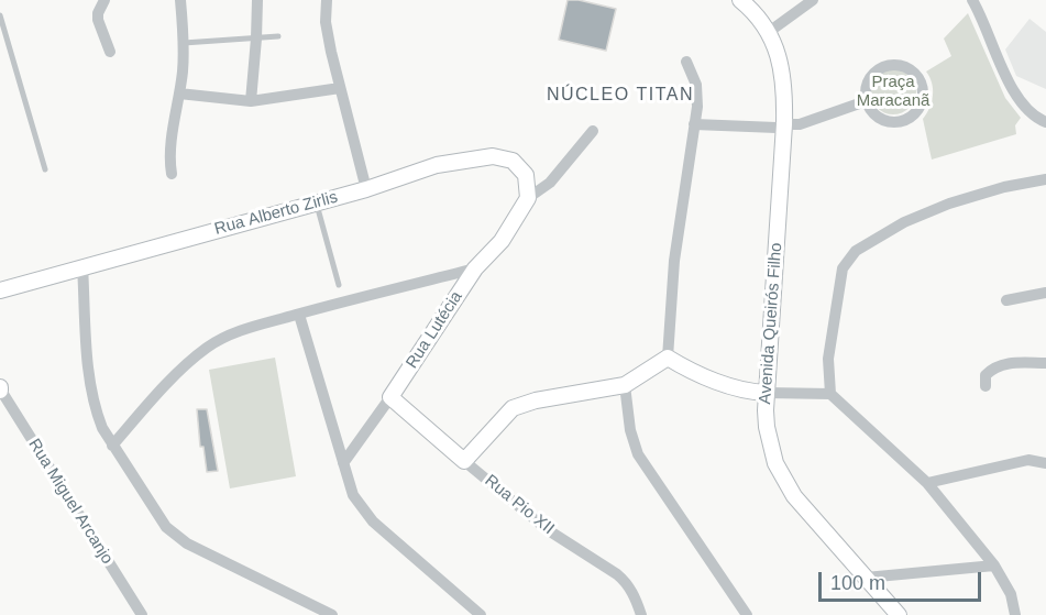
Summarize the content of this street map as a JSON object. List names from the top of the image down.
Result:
{
  "streets": {
    "street": [
      "Rua Alberto Zirlis",
      "Avenida Queirós Filho",
      "Rua Lutécia",
      "Rua Miguel Arcanjo",
      "Rua Pio XII"
    ]
  },
  "crossings": [
    ["Rua Alberto Zirlis", "Rua Lutécia"],
    ["Rua Lutécia", "Rua Pio XII"]
  ],
  "districts": ["NÚCLEO TITAN"],
  "parks": ["Praça Maracanã"],
  "scale_bar": "100 m"
}
